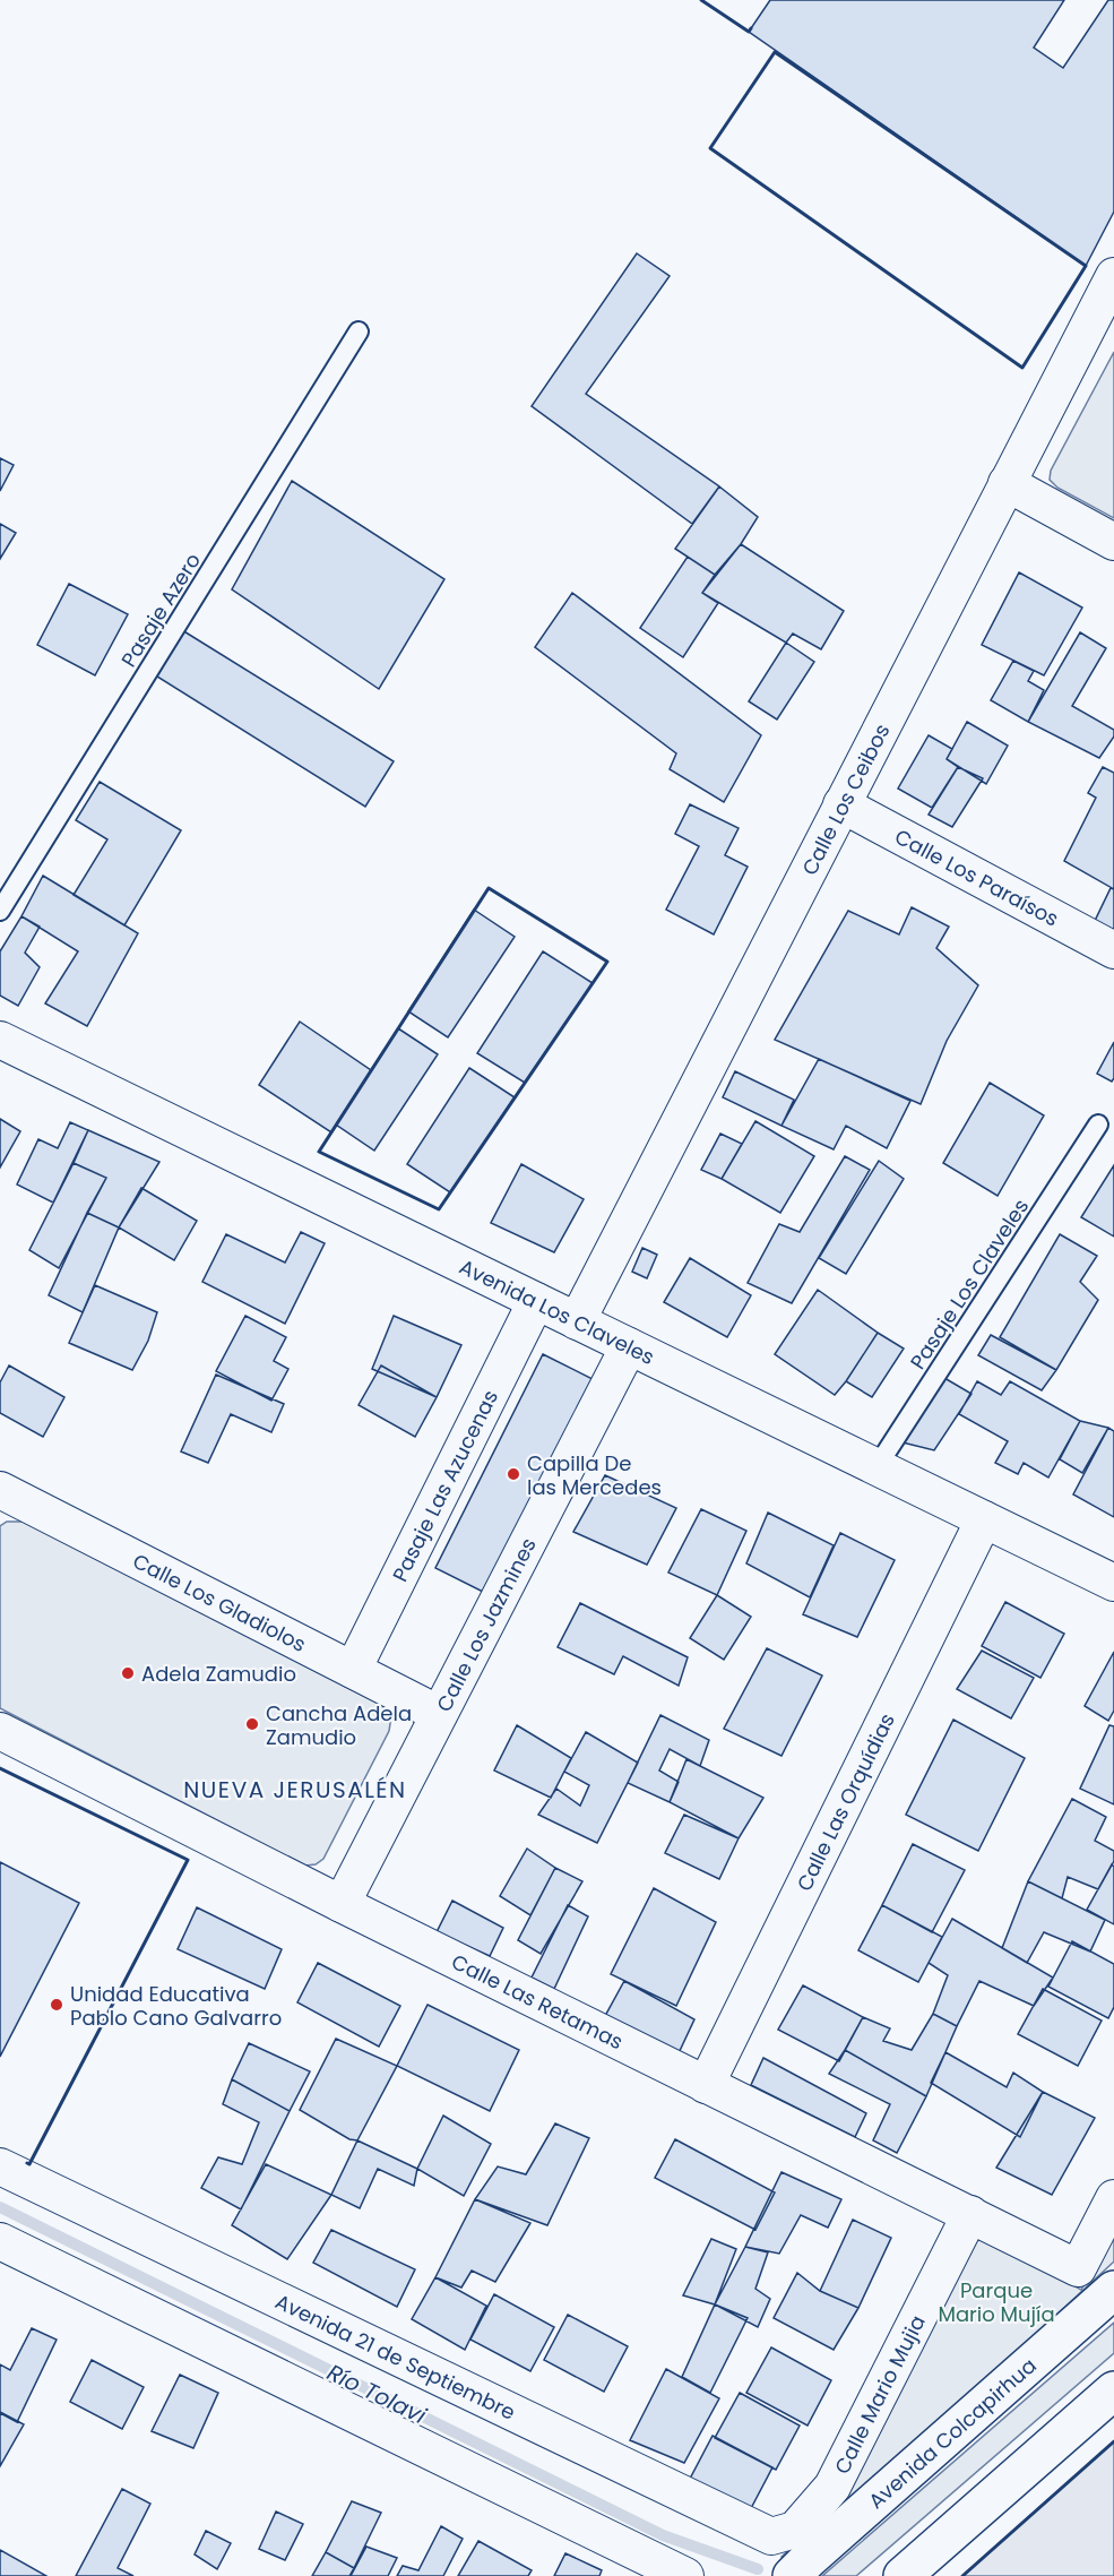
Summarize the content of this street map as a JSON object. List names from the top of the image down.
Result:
{
  "streets": {
    "main road": ["Avenida Colcapirhua"],
    "street": [
      "Calle Los Ceibos",
      "Calle Los Paraísos",
      "Avenida Los Claveles",
      "Pasaje Las Azucenas",
      "Calle Los Gladiolos",
      "Calle Los Jazmines",
      "Calle Las Orquídias",
      "Calle Las Retamas",
      "Avenida 21 de Septiembre",
      "Calle Mario Mujia"
    ],
    "lane": ["Pasaje Azero", "Pasaje Los Claveles"]
  },
  "crossings": [
    ["Calle Los Ceibos", "Calle Los Paraísos"],
    ["Calle Los Ceibos", "Avenida Los Claveles"],
    ["Pasaje Los Claveles", "Avenida Los Claveles"],
    ["Avenida Los Claveles", "Pasaje Las Azucenas"],
    ["Avenida Los Claveles", "Calle Los Jazmines"],
    ["Avenida Los Claveles", "Calle Las Orquídias"],
    ["Pasaje Las Azucenas", "Calle Los Gladiolos"],
    ["Calle Los Gladiolos", "Calle Los Jazmines"],
    ["Calle Los Jazmines", "Calle Las Retamas"],
    ["Calle Las Orquídias", "Calle Las Retamas"],
    ["Calle Las Retamas", "Calle Mario Mujia"],
    ["Avenida 21 de Septiembre", "Calle Mario Mujia"]
  ],
  "districts": ["NUEVA JERUSALÉN"],
  "water": ["Río Tolavi"],
  "parks": ["Parque Mario Mujía"],
  "places": [
    "Capilla De las Mercedes",
    "Adela Zamudio",
    "Cancha Adela Zamudio",
    "Unidad Educativa Pablo Cano Galvarro"
  ]
}
